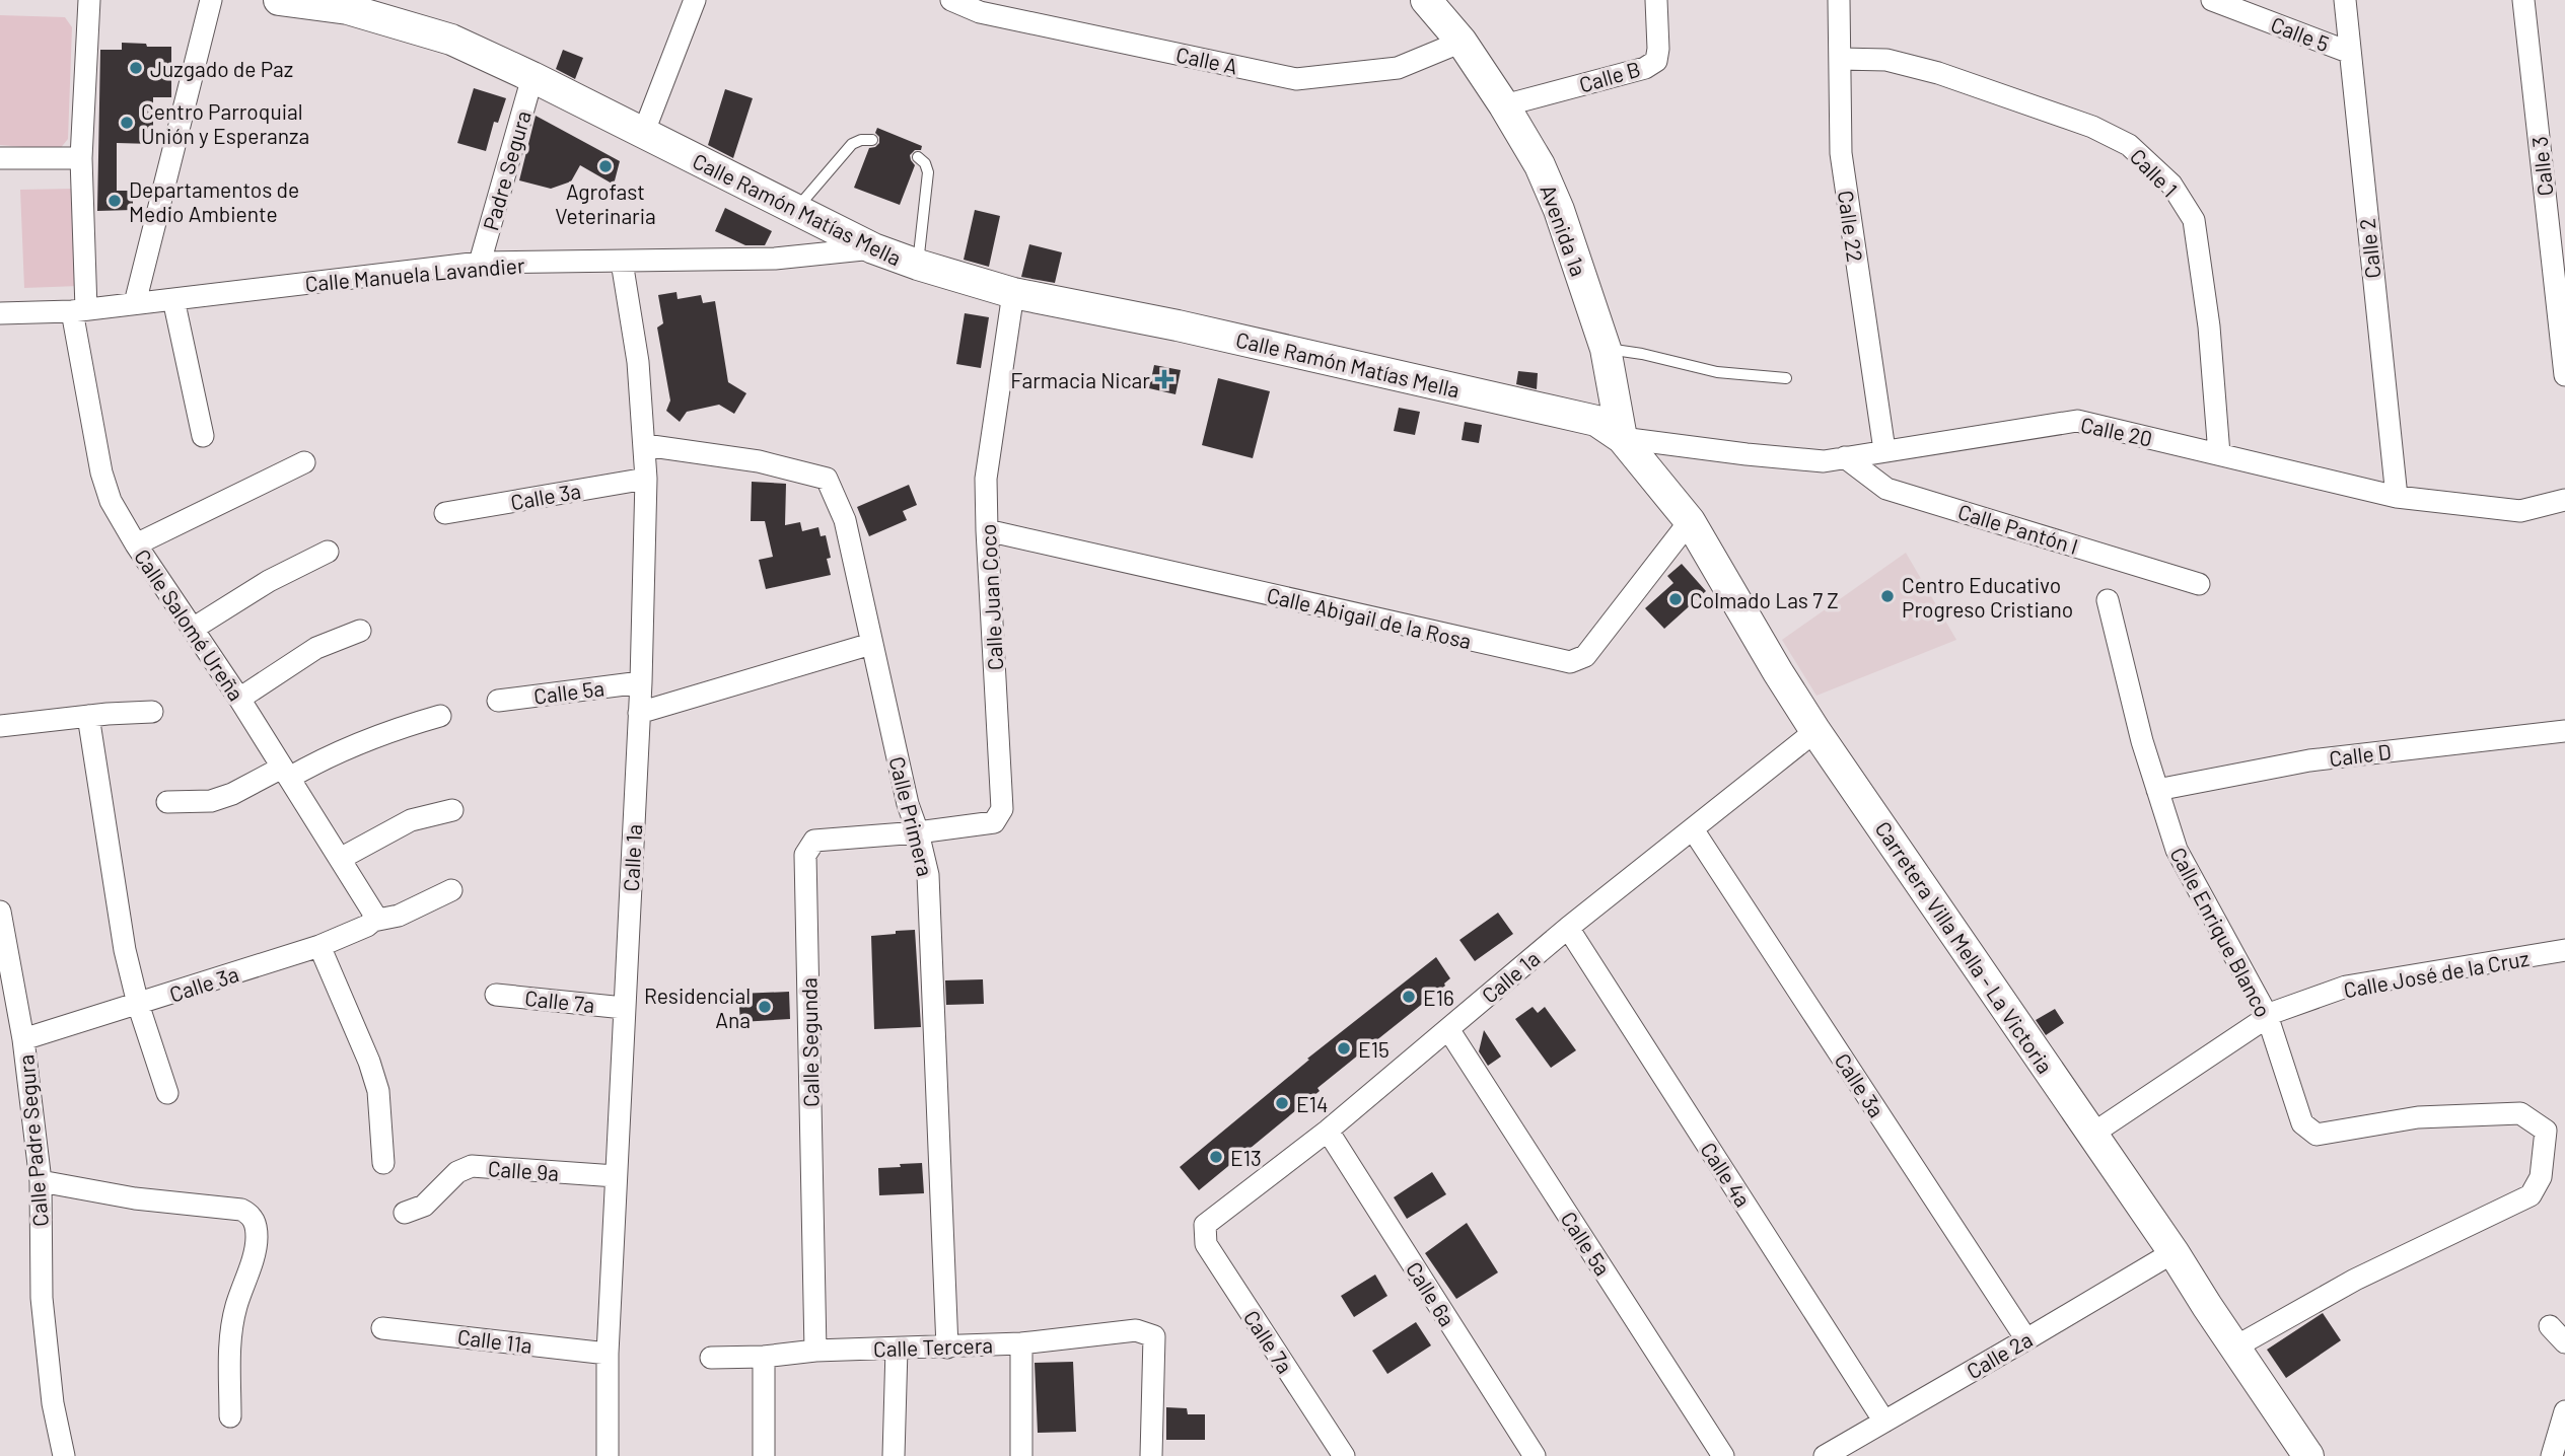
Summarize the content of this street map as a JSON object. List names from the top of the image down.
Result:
{
  "streets": {
    "main road": ["Calle Ramón Matías Mella", "Avenida 1a", "Carretera Villa Mella - La Victoria"],
    "street": [
      "Calle 5",
      "Calle A",
      "Calle B",
      "Calle 3",
      "Padre Segura",
      "Calle 1",
      "Calle 22",
      "Calle 2",
      "Calle Manuela Lavandier",
      "Calle 20",
      "Calle 3a",
      "Calle Pantón I",
      "Calle Juan Coco",
      "Calle Abigail de la Rosa",
      "Calle Salomé Ureña",
      "Calle 5a",
      "Calle D",
      "Calle Primera",
      "Calle 1a",
      "Calle Enrique Blanco",
      "Calle José de la Cruz",
      "Calle 7a",
      "Calle Segunda",
      "Calle Padre Segura",
      "Calle 9a",
      "Calle 4a",
      "Calle 6a",
      "Calle 11a",
      "Calle Tercera",
      "Calle 2a"
    ]
  },
  "crossings": [
    ["Calle 5", "Calle 2"],
    ["Calle A", "Avenida 1a"],
    ["Calle B", "Avenida 1a"],
    ["Padre Segura", "Calle Ramón Matías Mella"],
    ["Padre Segura", "Calle Manuela Lavandier"],
    ["Calle 1", "Calle 22"],
    ["Calle 1", "Calle 20"],
    ["Calle Ramón Matías Mella", "Avenida 1a"],
    ["Calle Ramón Matías Mella", "Calle Manuela Lavandier"],
    ["Calle Ramón Matías Mella", "Calle 20"],
    ["Calle Ramón Matías Mella", "Calle Juan Coco"],
    ["Calle Ramón Matías Mella", "Carretera Villa Mella - La Victoria"],
    ["Calle 22", "Calle 20"],
    ["Avenida 1a", "Calle 20"],
    ["Avenida 1a", "Carretera Villa Mella - La Victoria"],
    ["Calle 2", "Calle 20"],
    ["Calle Manuela Lavandier", "Calle Salomé Ureña"],
    ["Calle Manuela Lavandier", "Calle 1a"],
    ["Calle 20", "Calle Pantón I"],
    ["Calle 20", "Carretera Villa Mella - La Victoria"],
    ["Calle 3a", "Calle Salomé Ureña"],
    ["Calle 3a", "Calle 1a"],
    ["Calle 3a", "Calle Padre Segura"],
    ["Calle 3a", "Calle 2a"],
    ["Calle Juan Coco", "Calle Abigail de la Rosa"],
    ["Calle Juan Coco", "Calle Primera"],
    ["Calle Juan Coco", "Calle Segunda"],
    ["Calle Abigail de la Rosa", "Carretera Villa Mella - La Victoria"],
    ["Calle 5a", "Calle 1a"],
    ["Calle D", "Calle Enrique Blanco"],
    ["Calle Primera", "Calle 1a"],
    ["Calle Primera", "Calle Segunda"],
    ["Calle Primera", "Calle Tercera"],
    ["Calle 1a", "Carretera Villa Mella - La Victoria"],
    ["Calle 1a", "Calle 7a"],
    ["Calle 1a", "Calle 9a"],
    ["Calle 1a", "Calle 4a"],
    ["Calle 1a", "Calle 6a"],
    ["Calle 1a", "Calle 11a"],
    ["Calle Enrique Blanco", "Carretera Villa Mella - La Victoria"],
    ["Calle Enrique Blanco", "Calle José de la Cruz"],
    ["Carretera Villa Mella - La Victoria", "Calle José de la Cruz"],
    ["Carretera Villa Mella - La Victoria", "Calle 2a"],
    ["Calle Segunda", "Calle Tercera"],
    ["Calle 4a", "Calle 2a"]
  ],
  "places": {
    "other": [
      "Juzgado de Paz",
      "Centro Parroquial Unión y Esperanza",
      "Agrofast Veterinaria",
      "Departamentos de Medio Ambiente",
      "Centro Educativo Progreso Cristiano",
      "Colmado Las 7 Z",
      "E16",
      "Residencial Ana",
      "E15",
      "E14",
      "E13"
    ],
    "health": ["Farmacia Nicar"]
  }
}
